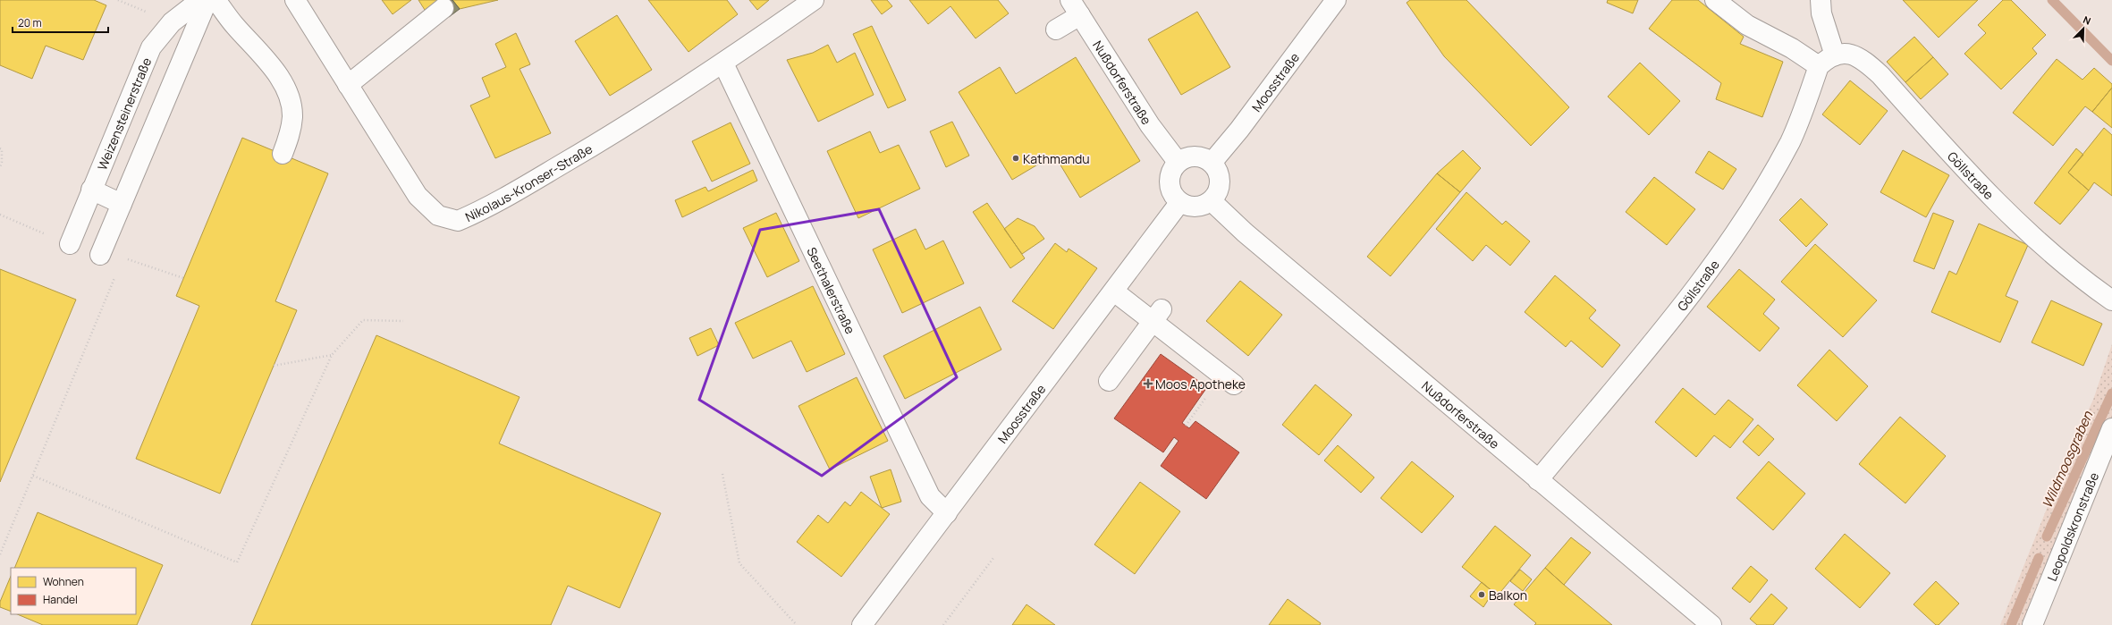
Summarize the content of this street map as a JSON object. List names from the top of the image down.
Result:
{
  "streets": {
    "street": [
      "Nußdorferstraße",
      "Moosstraße",
      "Weizensteinerstraße",
      "Göllstraße",
      "Nikolaus-Kronser-Straße",
      "Seethalerstraße",
      "Leopoldskronstraße"
    ]
  },
  "crossings": [
    ["Nußdorferstraße", "Moosstraße"],
    ["Nußdorferstraße", "Göllstraße"],
    ["Moosstraße", "Seethalerstraße"],
    ["Nikolaus-Kronser-Straße", "Seethalerstraße"]
  ],
  "water": ["Wildmoosgraben"],
  "places": {
    "other": ["Kathmandu", "Balkon"],
    "health": ["Moos Apotheke"]
  },
  "legend": ["Wohnen", "Handel"],
  "scale_bar": "20 m",
  "north": "top right"
}
